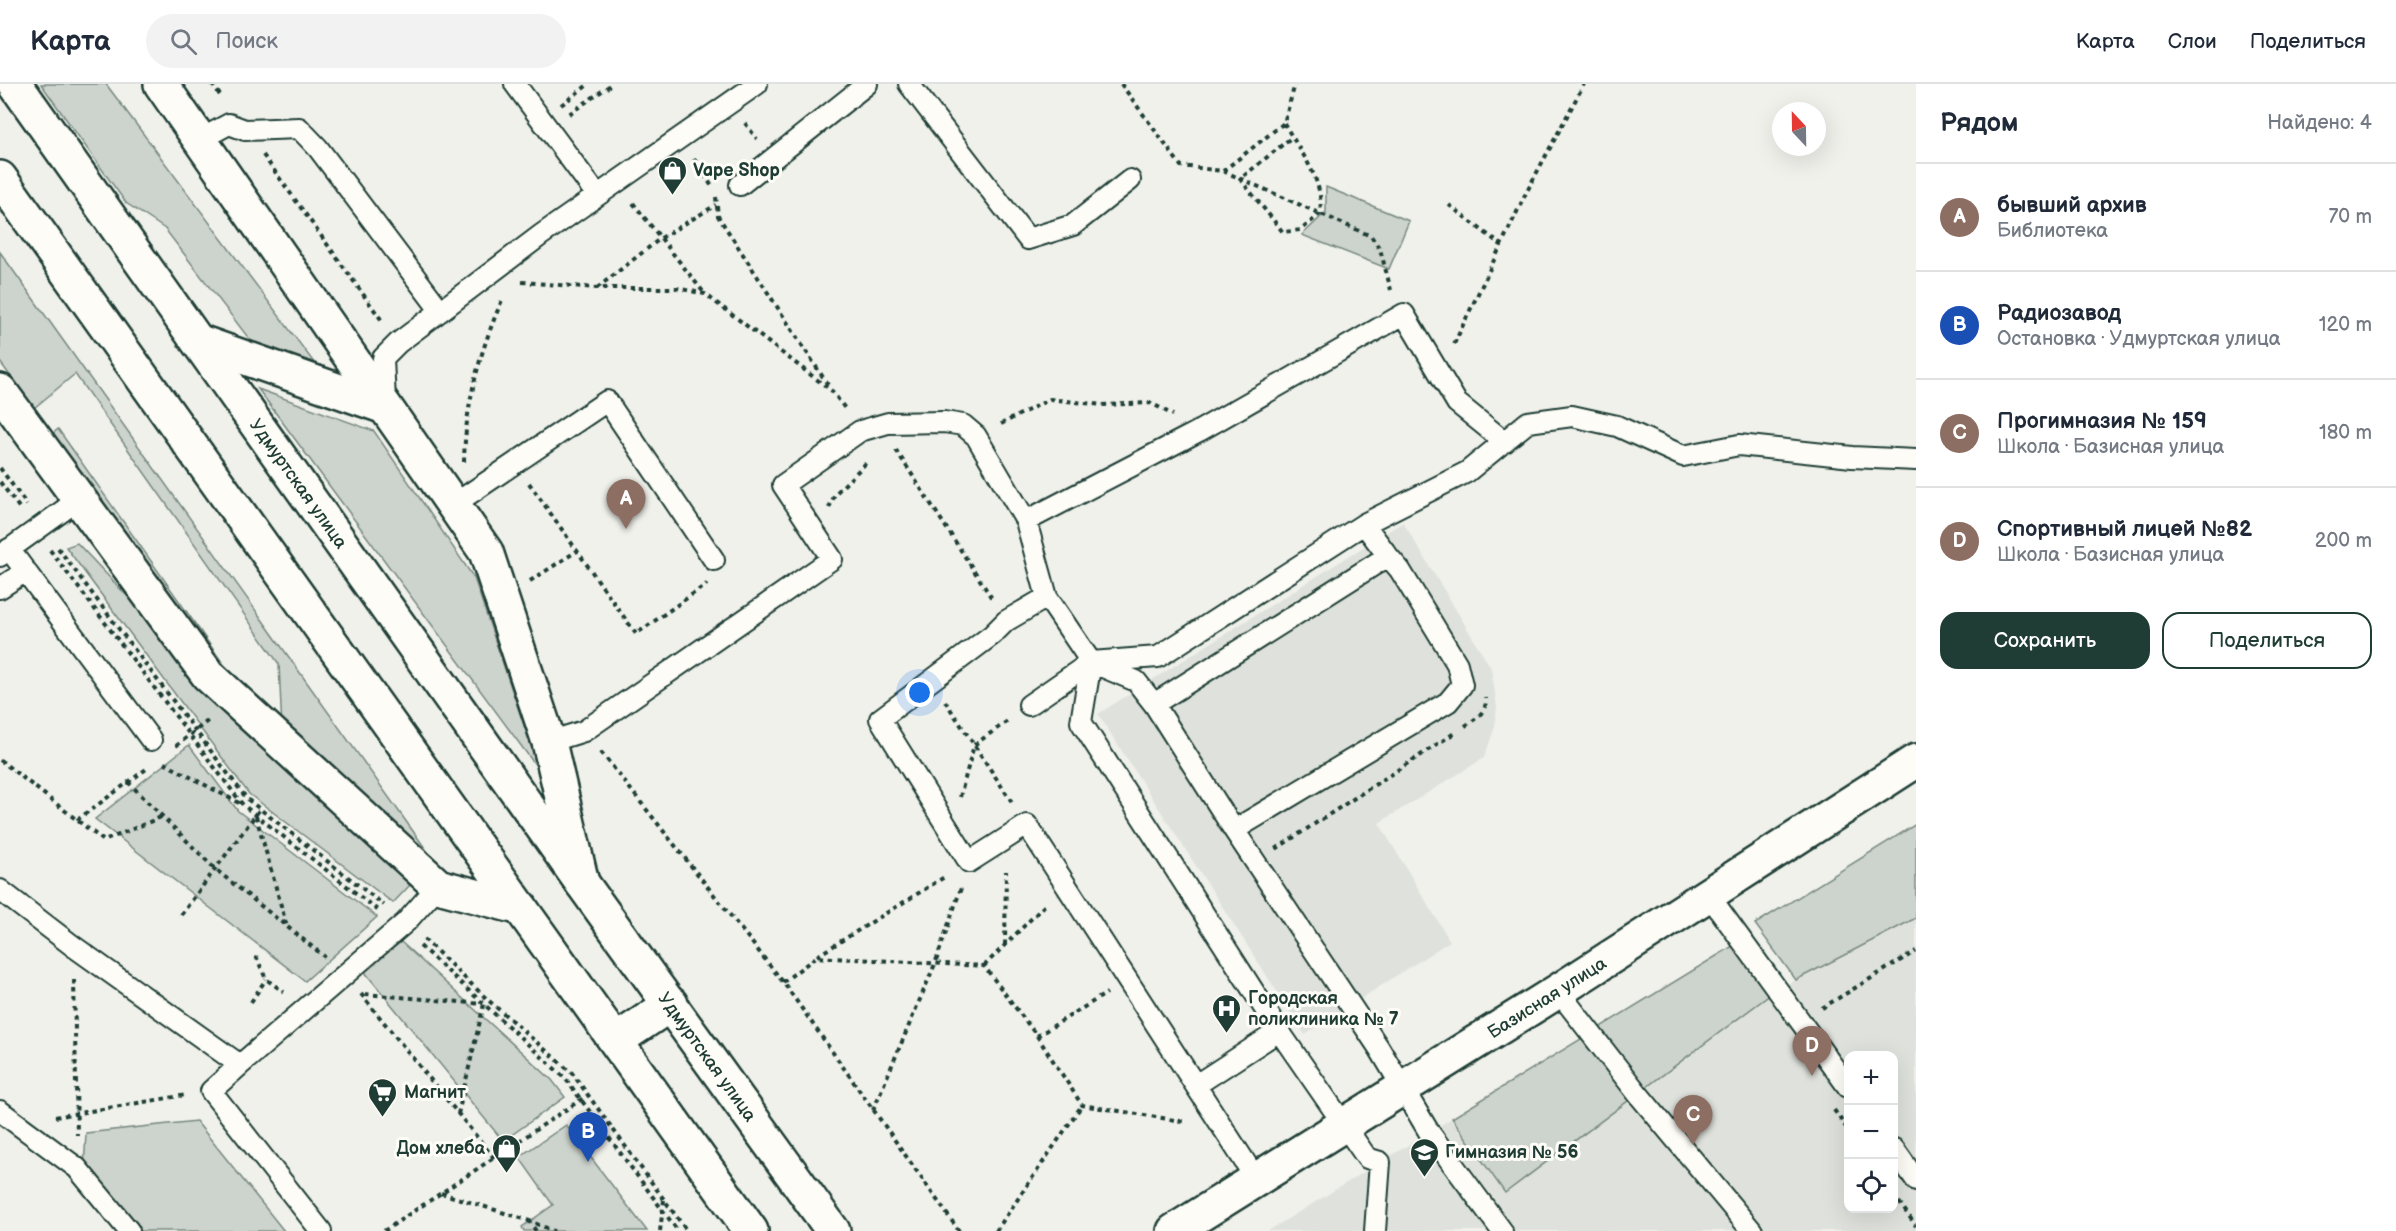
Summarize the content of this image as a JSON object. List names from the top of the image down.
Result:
{
  "streets": {
    "street": ["Удмуртская улица", "Базисная улица"]
  },
  "places": {
    "shop": ["Vape Shop", "Дом хлеба"],
    "hospital": ["Городская поликлиника № 7"],
    "supermarket": ["Магнит"],
    "school or university": ["Гимназия № 56"]
  },
  "north": "top",
  "page": {
    "header": "Карта",
    "search": "Поиск",
    "nav": ["Карта", "Слои", "Поделиться"],
    "heading": ["Рядом", "Найдено: 4"],
    "list": [
      {
        "mark": "A",
        "name": "бывший архив",
        "note": "Библиотека",
        "value": "70 m"
      },
      {
        "mark": "B",
        "name": "Радиозавод",
        "note": "Остановка · Удмуртская улица",
        "value": "120 m"
      },
      {
        "mark": "C",
        "name": "Прогимназия № 159",
        "note": "Школа · Базисная улица",
        "value": "180 m"
      },
      {
        "mark": "D",
        "name": "Спортивный лицей №82",
        "note": "Школа · Базисная улица",
        "value": "200 m"
      }
    ],
    "pins": [
      "A",
      "D",
      "C",
      "B"
    ],
    "buttons": ["Сохранить", "Поделиться"],
    "map_buttons": ["+", "−"]
  }
}
